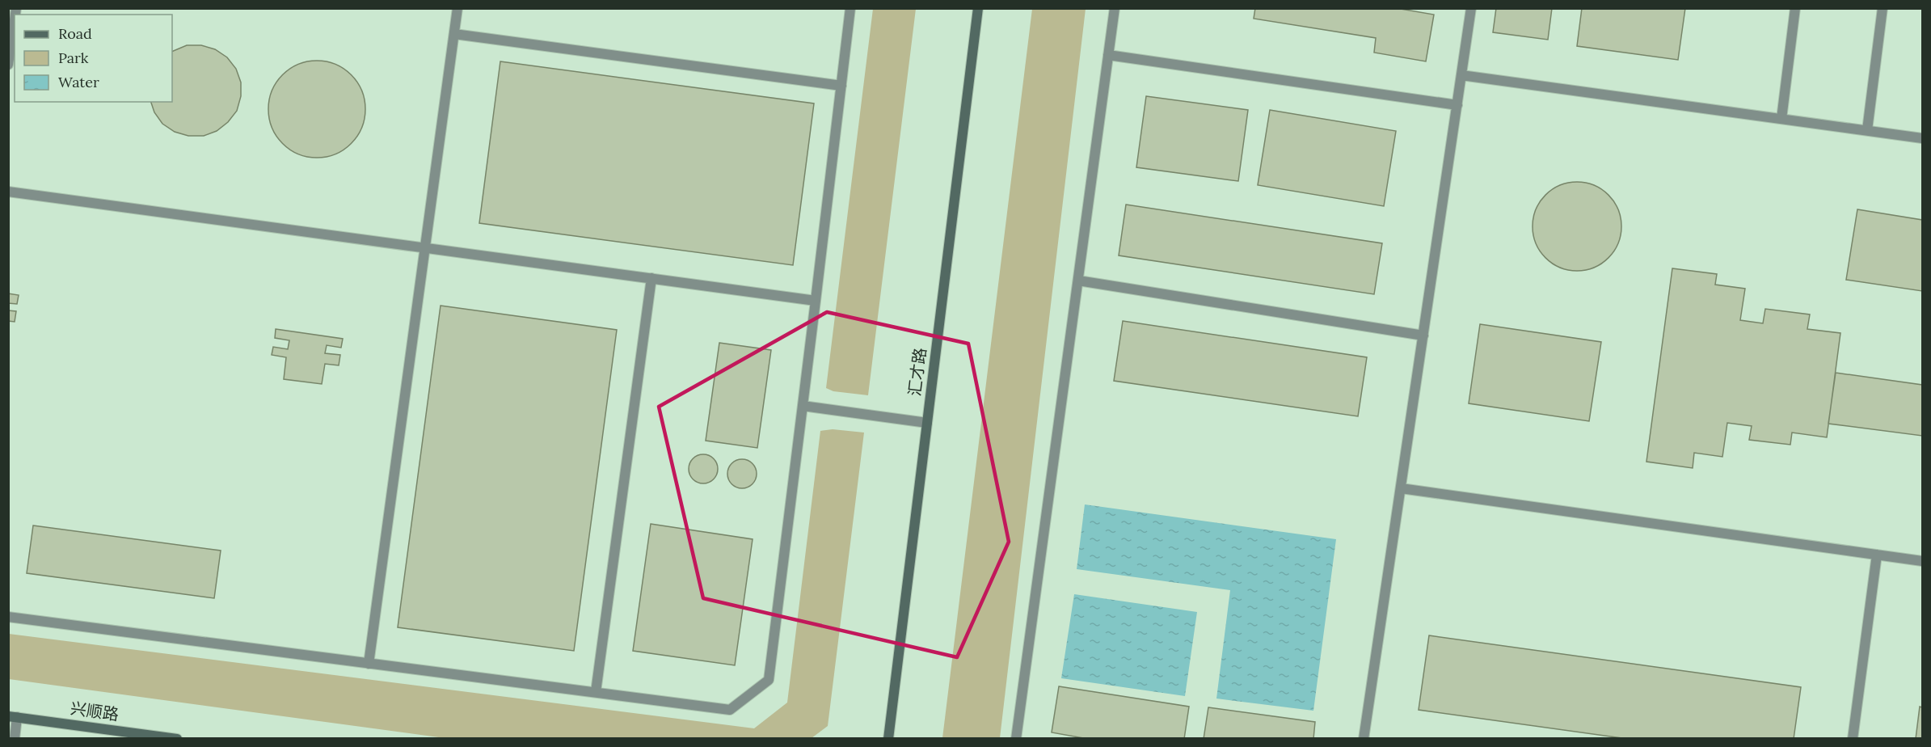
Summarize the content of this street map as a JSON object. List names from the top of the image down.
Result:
{
  "streets": {
    "main road": ["汇才路", "兴顺路"]
  },
  "legend": ["Road", "Park", "Water"]
}
